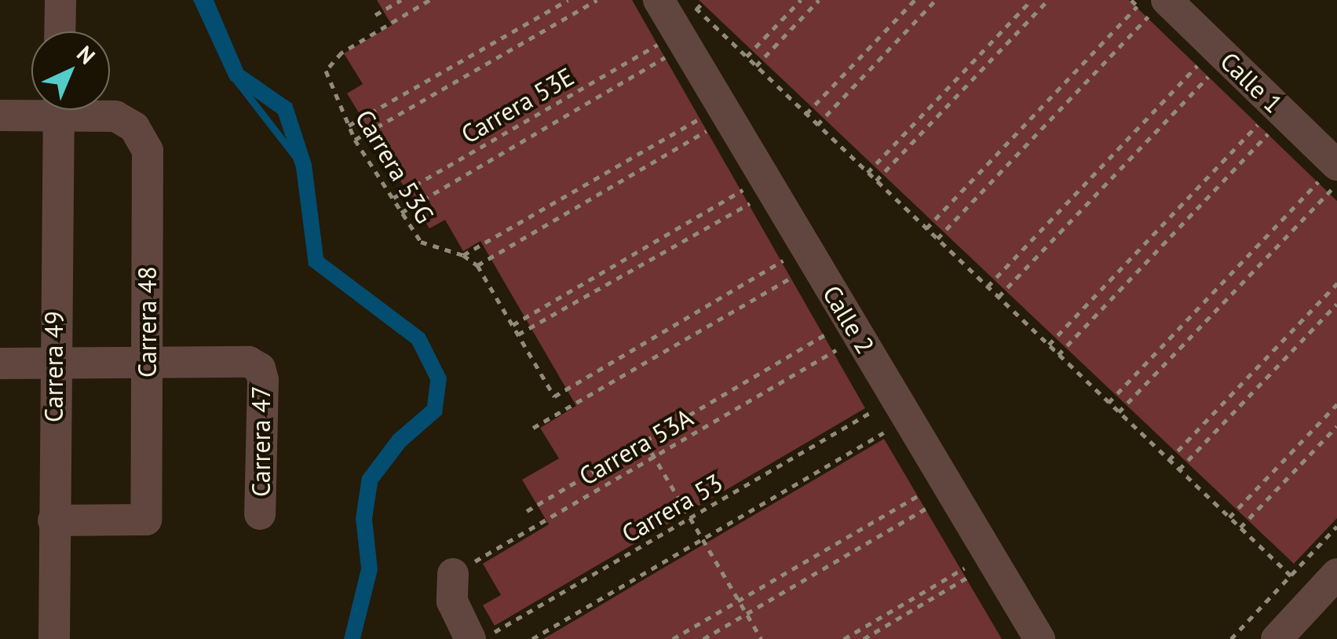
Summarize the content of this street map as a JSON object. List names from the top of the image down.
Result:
{
  "streets": {
    "street": [
      "Calle 1",
      "Calle 2",
      "Carrera 48",
      "Carrera 49",
      "Carrera 47"
    ],
    "path": [
      "Carrera 53E",
      "Carrera 53G",
      "Carrera 53A",
      "Carrera 53"
    ]
  },
  "crossings": [
    ["Carrera 53E", "Carrera 53G"],
    ["Carrera 48", "Carrera 49"],
    ["Carrera 48", "Carrera 47"]
  ],
  "north": "top right"
}
